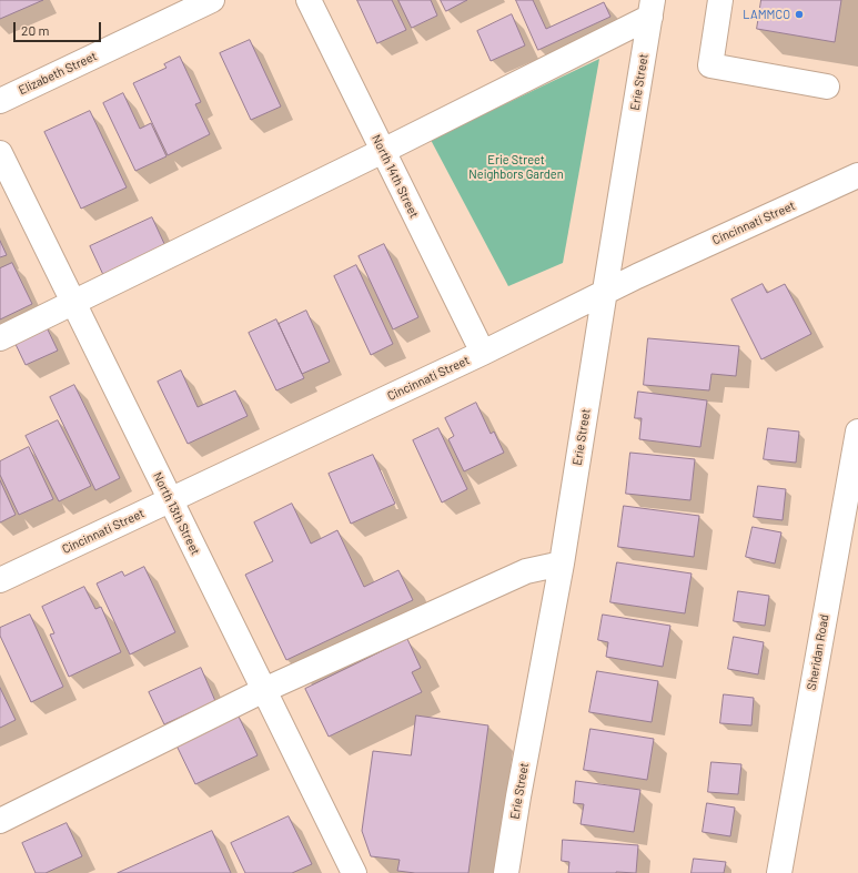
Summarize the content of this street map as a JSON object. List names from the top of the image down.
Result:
{
  "streets": {
    "street": [
      "Elizabeth Street",
      "Erie Street",
      "North 14th Street",
      "Cincinnati Street",
      "North 13th Street",
      "Sheridan Road"
    ]
  },
  "crossings": [
    ["Erie Street", "Cincinnati Street"],
    ["North 14th Street", "Cincinnati Street"],
    ["Cincinnati Street", "North 13th Street"]
  ],
  "parks": ["Erie Street Neighbors Garden"],
  "places": ["LAMMCO"],
  "scale_bar": "20 m"
}
